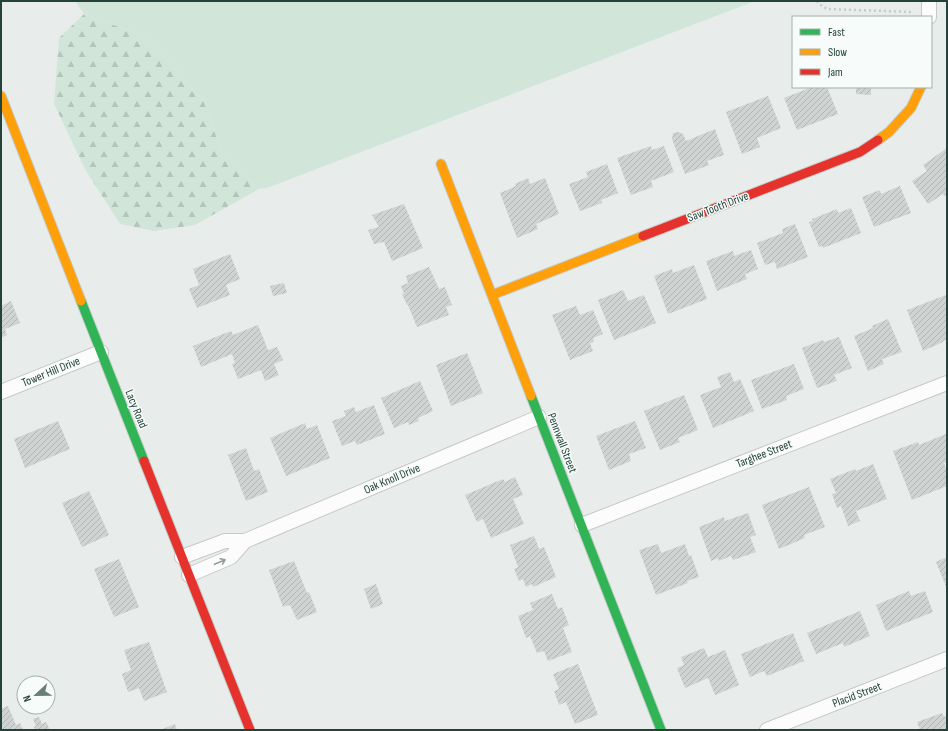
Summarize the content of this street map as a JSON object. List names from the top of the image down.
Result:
{
  "streets": {
    "street": [
      "Saw Tooth Drive",
      "Tower Hill Drive",
      "Lacy Road",
      "Pennwall Street",
      "Targhee Street",
      "Oak Knoll Drive",
      "Placid Street"
    ]
  },
  "crossings": [
    ["Saw Tooth Drive", "Pennwall Street"],
    ["Tower Hill Drive", "Lacy Road"],
    ["Lacy Road", "Oak Knoll Drive"],
    ["Pennwall Street", "Targhee Street"],
    ["Pennwall Street", "Oak Knoll Drive"]
  ],
  "legend": ["Fast", "Slow", "Jam"],
  "north": "left"
}
